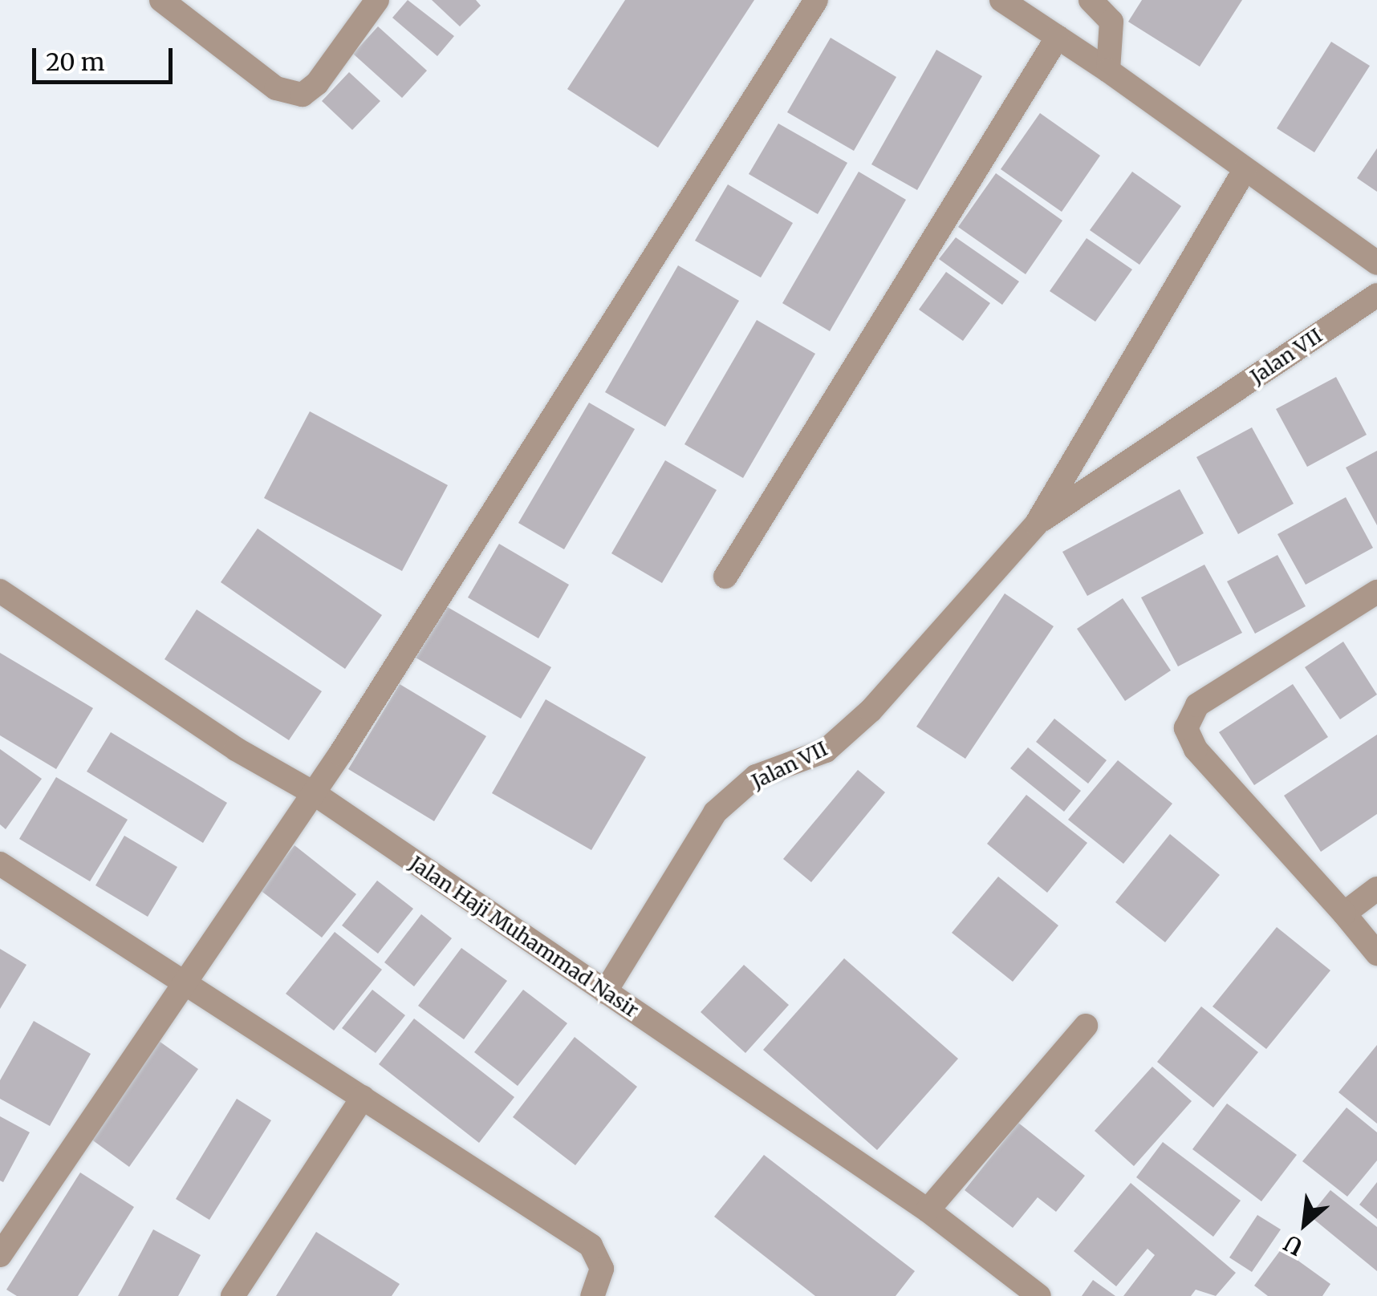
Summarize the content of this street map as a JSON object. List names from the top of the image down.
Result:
{
  "streets": {
    "street": ["Jalan VII", "Jalan Haji Muhammad Nasir"]
  },
  "crossings": [
    ["Jalan VII", "Jalan Haji Muhammad Nasir"]
  ],
  "scale_bar": "20 m",
  "north": "bottom left"
}
